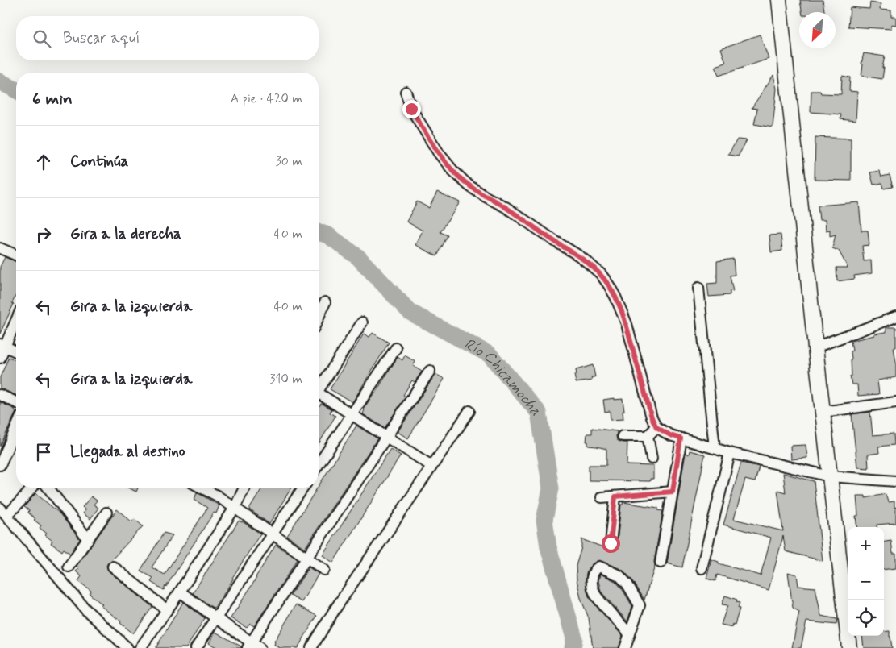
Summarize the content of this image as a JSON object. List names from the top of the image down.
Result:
{
  "water": ["Río Chicamocha"],
  "north": "bottom left",
  "page": {
    "search": "Buscar aquí",
    "heading": ["6 min", "A pie · 420 m"],
    "list": [
      ["Continúa", "30 m"],
      ["Gira a la derecha", "40 m"],
      ["Gira a la izquierda", "40 m"],
      ["Gira a la izquierda", "310 m"],
      "Llegada al destino"
    ],
    "map_buttons": ["+", "−"]
  }
}
